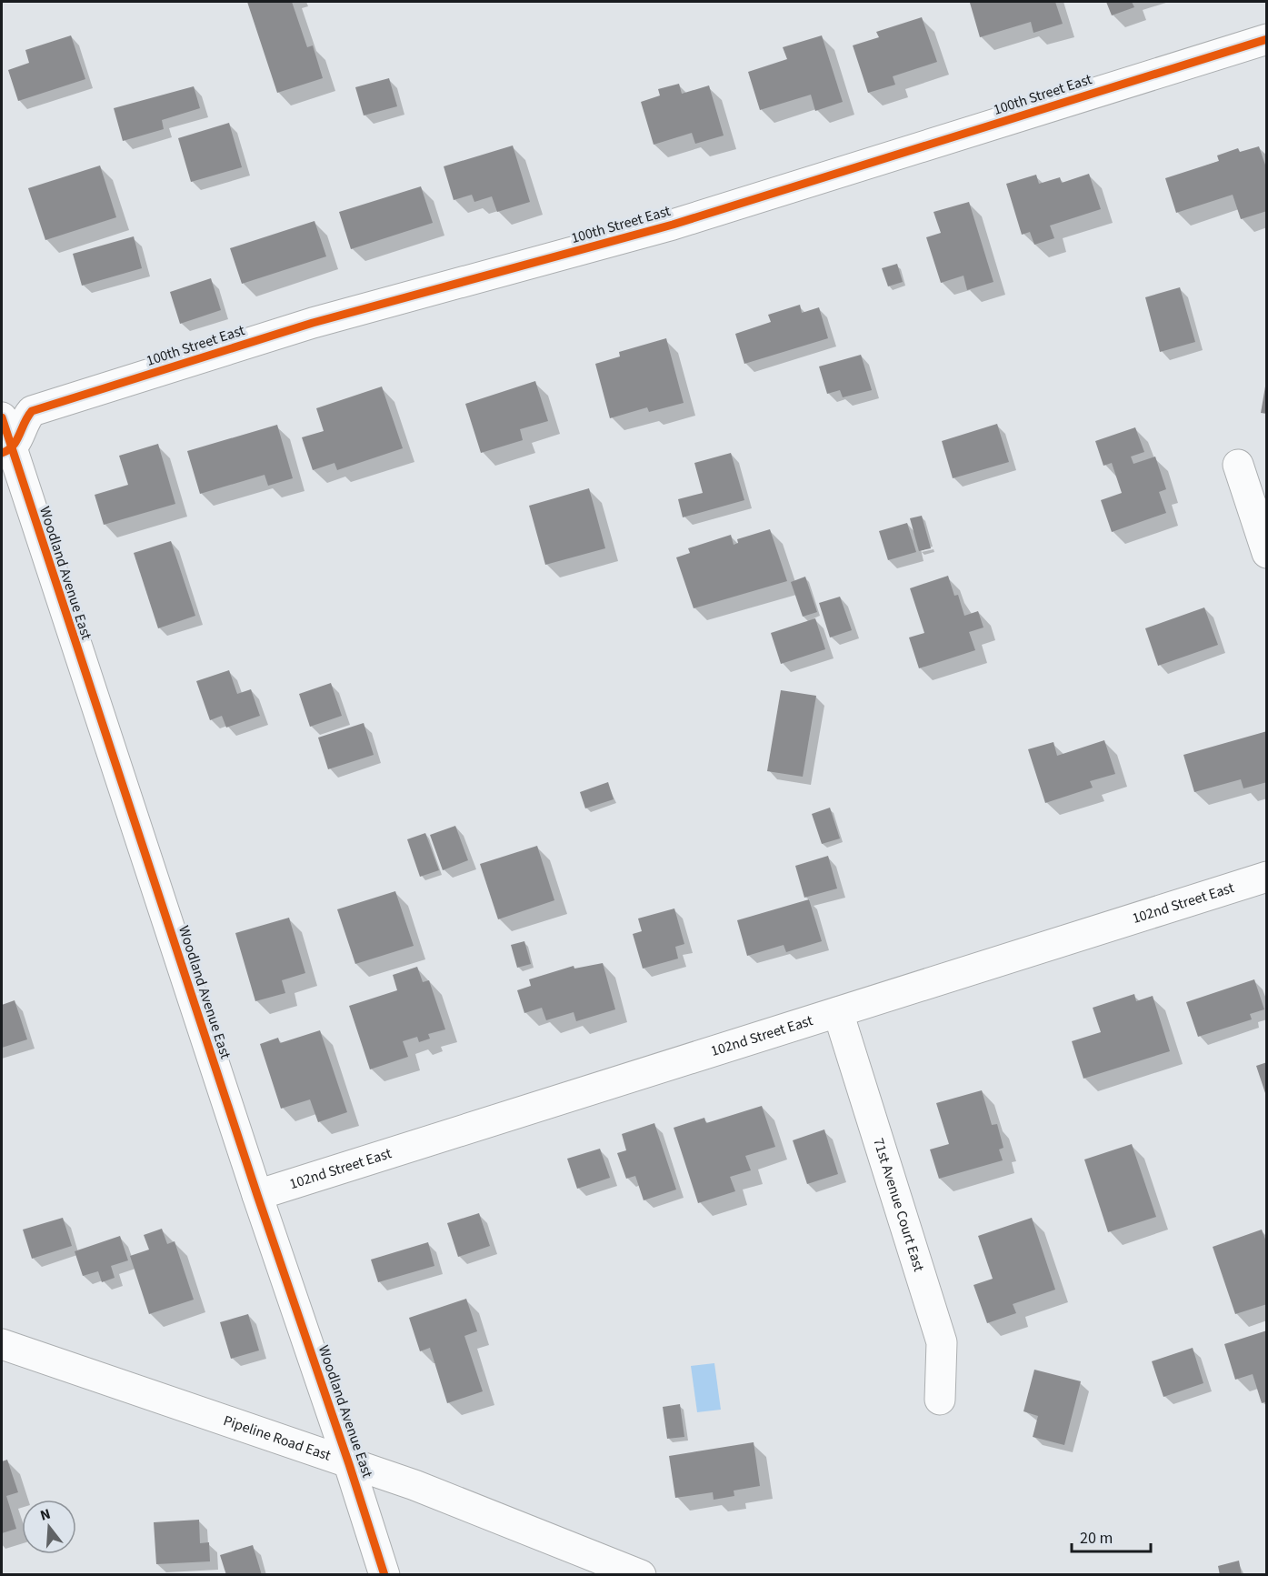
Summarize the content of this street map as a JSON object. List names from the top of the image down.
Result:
{
  "streets": {
    "street": [
      "100th Street East",
      "Woodland Avenue East",
      "102nd Street East",
      "71st Avenue Court East",
      "Pipeline Road East"
    ]
  },
  "crossings": [
    ["100th Street East", "Woodland Avenue East"],
    ["Woodland Avenue East", "102nd Street East"],
    ["Woodland Avenue East", "Pipeline Road East"],
    ["102nd Street East", "71st Avenue Court East"]
  ],
  "scale_bar": "20 m",
  "north": "top"
}
